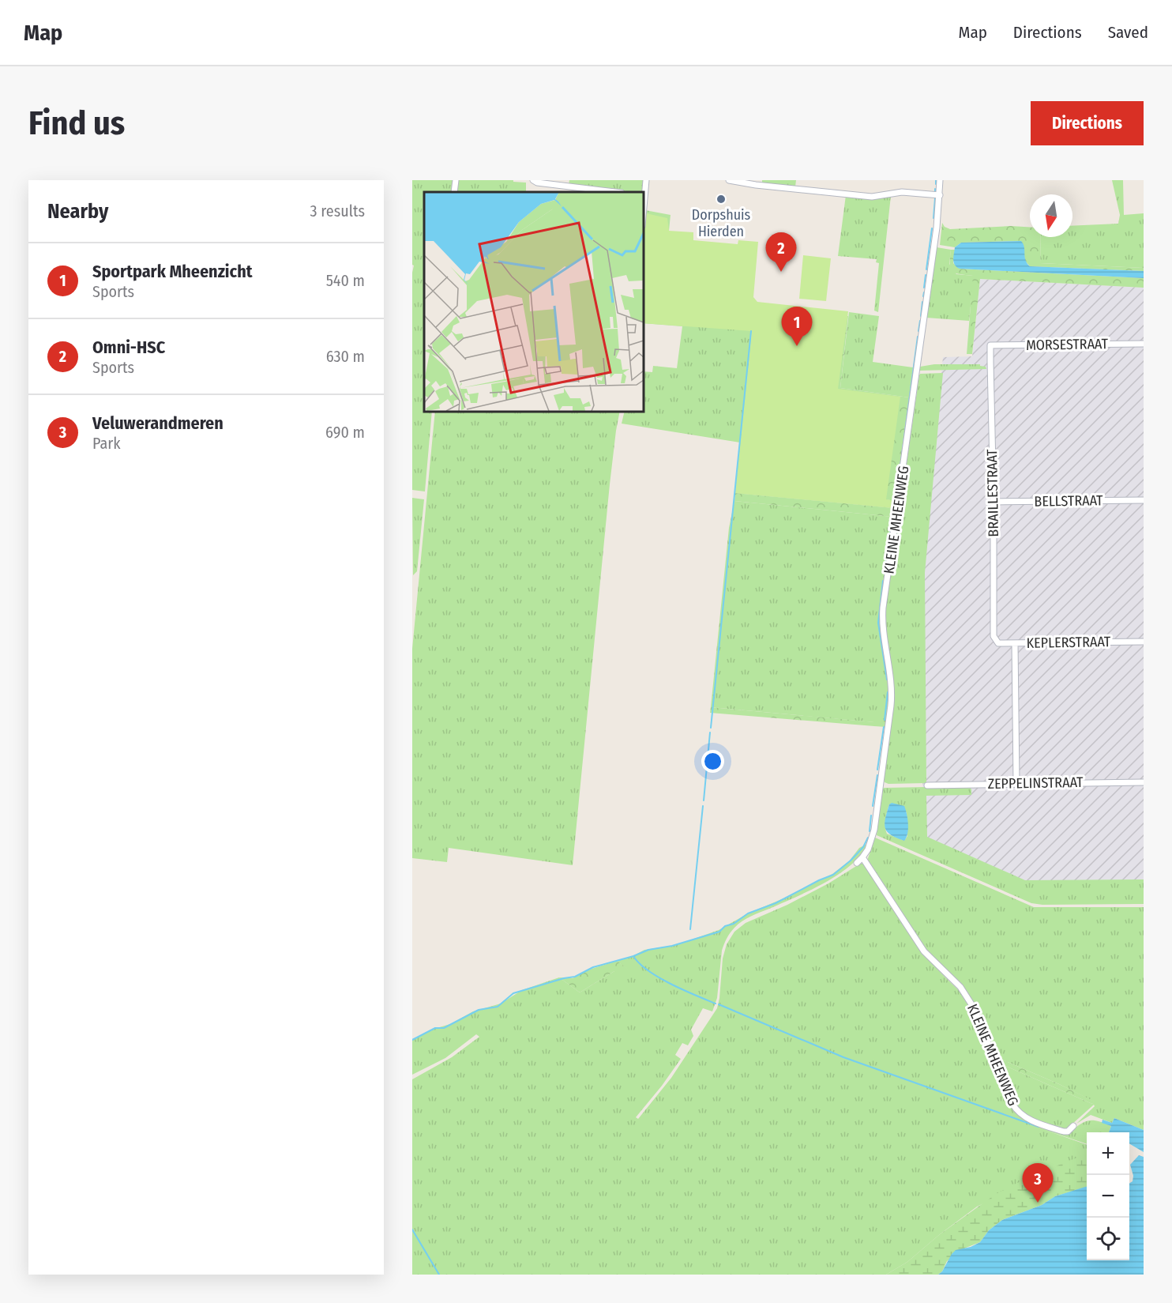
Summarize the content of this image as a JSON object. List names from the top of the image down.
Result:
{
  "streets": {
    "street": [
      "MORSESTRAAT",
      "BRAILLESTRAAT",
      "BELLSTRAAT",
      "KLEINE MHEENWEG",
      "KEPLERSTRAAT",
      "ZEPPELINSTRAAT"
    ]
  },
  "crossings": [
    ["MORSESTRAAT", "BRAILLESTRAAT"],
    ["BRAILLESTRAAT", "BELLSTRAAT"],
    ["BRAILLESTRAAT", "KEPLERSTRAAT"]
  ],
  "places": ["Dorpshuis Hierden"],
  "north": "bottom",
  "page": {
    "header": "Map",
    "nav": ["Map", "Directions", "Saved"],
    "buttons": "Directions",
    "title": "Find us",
    "heading": ["Nearby", "3 results"],
    "pins": ["2", "1", "3"],
    "list": [
      {
        "mark": "1",
        "name": "Sportpark Mheenzicht",
        "note": "Sports",
        "value": "540 m"
      },
      {
        "mark": "2",
        "name": "Omni-HSC",
        "note": "Sports",
        "value": "630 m"
      },
      {
        "mark": "3",
        "name": "Veluwerandmeren",
        "note": "Park",
        "value": "690 m"
      }
    ],
    "map_buttons": ["+", "−"]
  }
}
